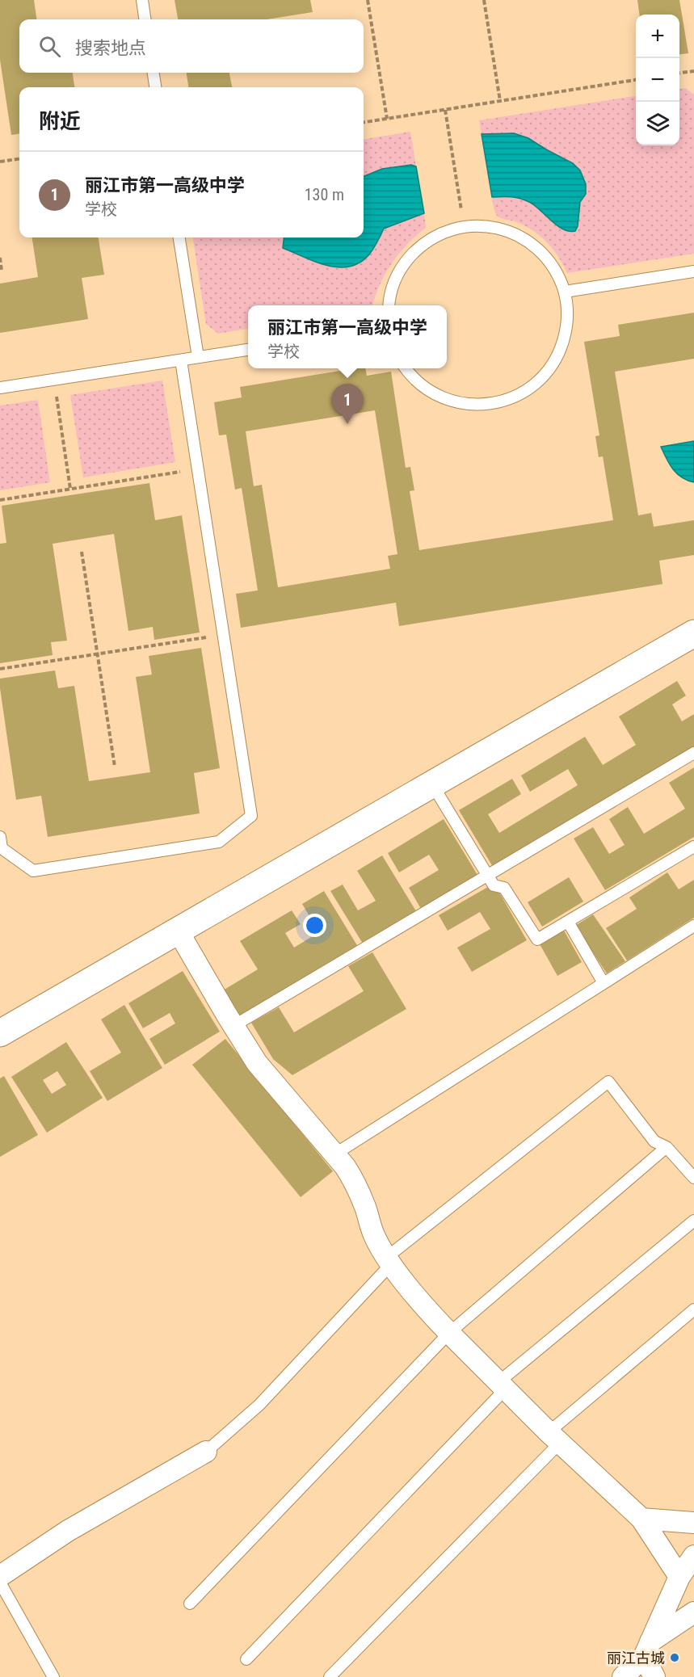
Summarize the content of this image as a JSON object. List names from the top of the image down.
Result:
{
  "places": ["丽江古城"],
  "page": {
    "map_buttons": ["+", "−"],
    "search": "搜索地点",
    "heading": "附近",
    "list": [
      {
        "mark": "1",
        "name": "丽江市第一高级中学",
        "note": "学校",
        "value": "130 m"
      }
    ],
    "popup": ["丽江市第一高级中学", "学校"],
    "pins": "1"
  }
}
